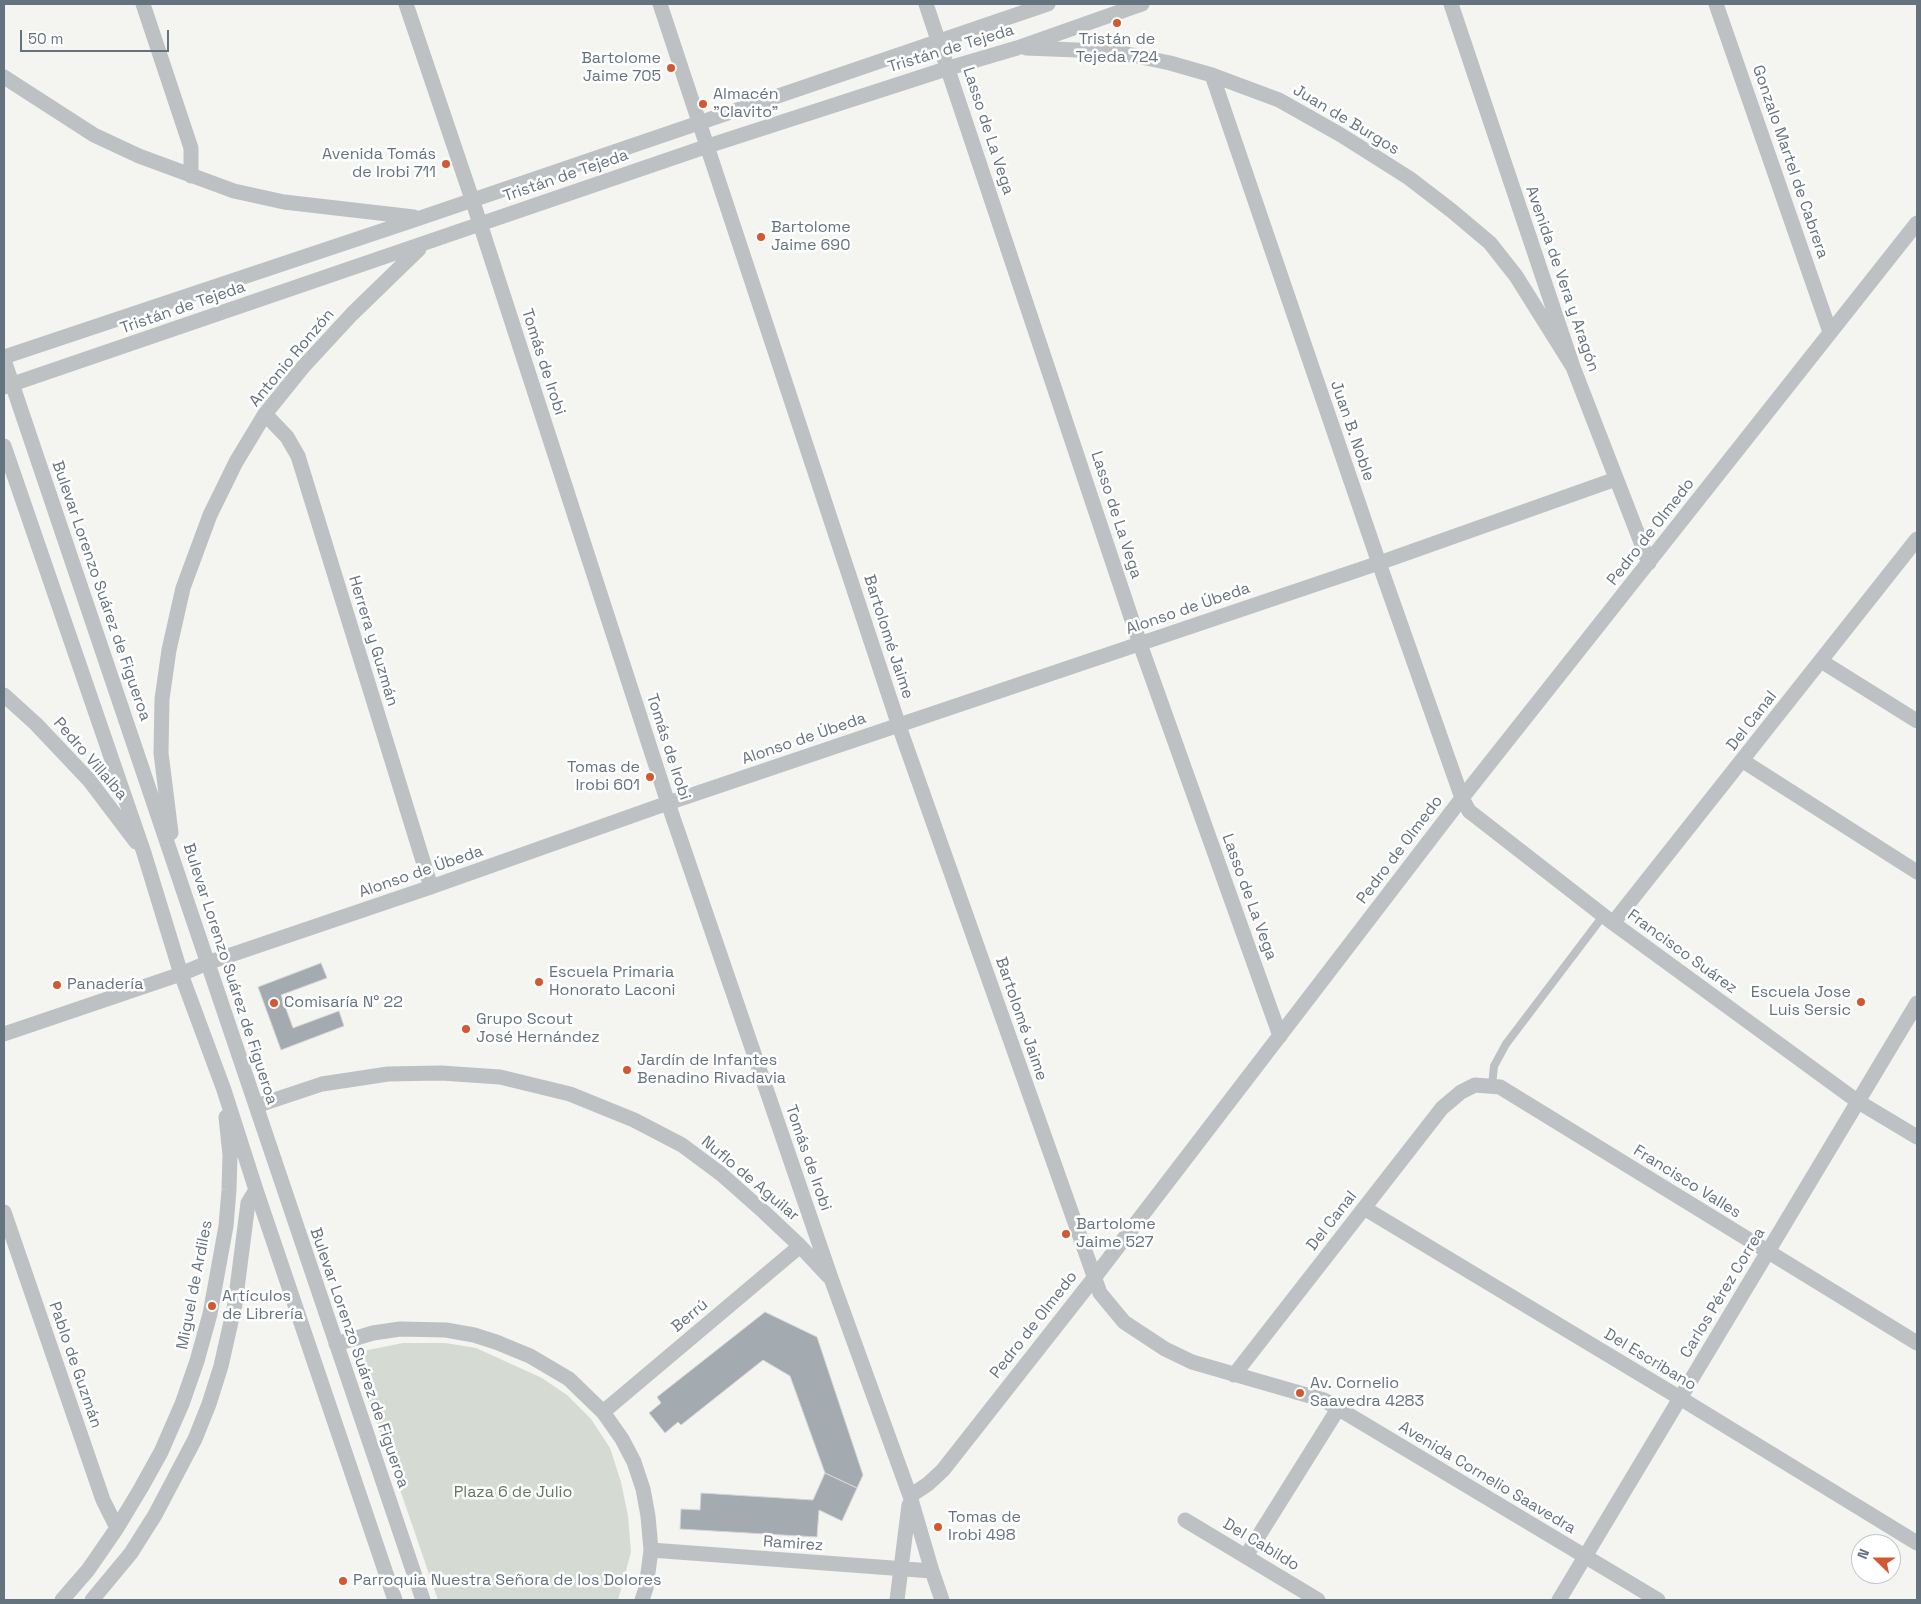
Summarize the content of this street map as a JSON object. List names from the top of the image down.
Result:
{
  "streets": {
    "street": [
      "Tristán de Tejeda",
      "Juan de Burgos",
      "Lasso de La Vega",
      "Gonzalo Martel de Cabrera",
      "Avenida de Vera y Aragón",
      "Antonio Ronzón",
      "Tomás de Irobi",
      "Juan B. Noble",
      "Pedro de Olmedo",
      "Bulevar Lorenzo Suárez de Figueroa",
      "Alonso de Úbeda",
      "Bartolomé Jaime",
      "Herrera y Guzmán",
      "Del Canal",
      "Pedro Villalba",
      "Francisco Suárez",
      "Nuflo de Aguilar",
      "Francisco Valles",
      "Miguel de Ardiles",
      "Carlos Pérez Correa",
      "Berrú",
      "Del Escribano",
      "Pablo de Guzmán",
      "Avenida Cornelio Saavedra",
      "Ramirez",
      "Del Cabildo"
    ]
  },
  "crossings": [
    ["Tristán de Tejeda", "Juan de Burgos"],
    ["Tristán de Tejeda", "Lasso de La Vega"],
    ["Tristán de Tejeda", "Antonio Ronzón"],
    ["Tristán de Tejeda", "Tomás de Irobi"],
    ["Tristán de Tejeda", "Bulevar Lorenzo Suárez de Figueroa"],
    ["Tristán de Tejeda", "Bartolomé Jaime"],
    ["Juan de Burgos", "Avenida de Vera y Aragón"],
    ["Juan de Burgos", "Juan B. Noble"],
    ["Lasso de La Vega", "Pedro de Olmedo"],
    ["Lasso de La Vega", "Alonso de Úbeda"],
    ["Gonzalo Martel de Cabrera", "Pedro de Olmedo"],
    ["Avenida de Vera y Aragón", "Pedro de Olmedo"],
    ["Avenida de Vera y Aragón", "Alonso de Úbeda"],
    ["Antonio Ronzón", "Bulevar Lorenzo Suárez de Figueroa"],
    ["Antonio Ronzón", "Herrera y Guzmán"],
    ["Tomás de Irobi", "Pedro de Olmedo"],
    ["Tomás de Irobi", "Alonso de Úbeda"],
    ["Tomás de Irobi", "Nuflo de Aguilar"],
    ["Tomás de Irobi", "Ramirez"],
    ["Juan B. Noble", "Pedro de Olmedo"],
    ["Juan B. Noble", "Alonso de Úbeda"],
    ["Juan B. Noble", "Francisco Suárez"],
    ["Pedro de Olmedo", "Bartolomé Jaime"],
    ["Pedro de Olmedo", "Francisco Suárez"],
    ["Pedro de Olmedo", "Avenida Cornelio Saavedra"],
    ["Bulevar Lorenzo Suárez de Figueroa", "Alonso de Úbeda"],
    ["Bulevar Lorenzo Suárez de Figueroa", "Nuflo de Aguilar"],
    ["Alonso de Úbeda", "Bartolomé Jaime"],
    ["Alonso de Úbeda", "Herrera y Guzmán"],
    ["Bartolomé Jaime", "Avenida Cornelio Saavedra"],
    ["Del Canal", "Francisco Suárez"],
    ["Del Canal", "Francisco Valles"],
    ["Del Canal", "Del Escribano"],
    ["Del Canal", "Avenida Cornelio Saavedra"],
    ["Francisco Suárez", "Carlos Pérez Correa"],
    ["Nuflo de Aguilar", "Berrú"],
    ["Francisco Valles", "Carlos Pérez Correa"],
    ["Miguel de Ardiles", "Pablo de Guzmán"],
    ["Carlos Pérez Correa", "Del Escribano"],
    ["Carlos Pérez Correa", "Avenida Cornelio Saavedra"]
  ],
  "parks": ["Plaza 6 de Julio"],
  "places": [
    "Tristán de Tejeda 724",
    "Bartolome Jaime 705",
    "Almacén \"Clavito\"",
    "Avenida Tomás de Irobi 711",
    "Bartolome Jaime 690",
    "Tomas de Irobi 601",
    "Escuela Primaria Honorato Laconi",
    "Panadería",
    "Escuela Jose Luis Sersic",
    "Comisaría N° 22",
    "Grupo Scout José Hernández",
    "Jardín de Infantes Benadino Rivadavia",
    "Bartolome Jaime 527",
    "Artículos de Librería",
    "Av. Cornelio Saavedra 4283",
    "Tomas de Irobi 498",
    "Parroquia Nuestra Señora de los Dolores"
  ],
  "scale_bar": "50 m",
  "north": "left"
}
